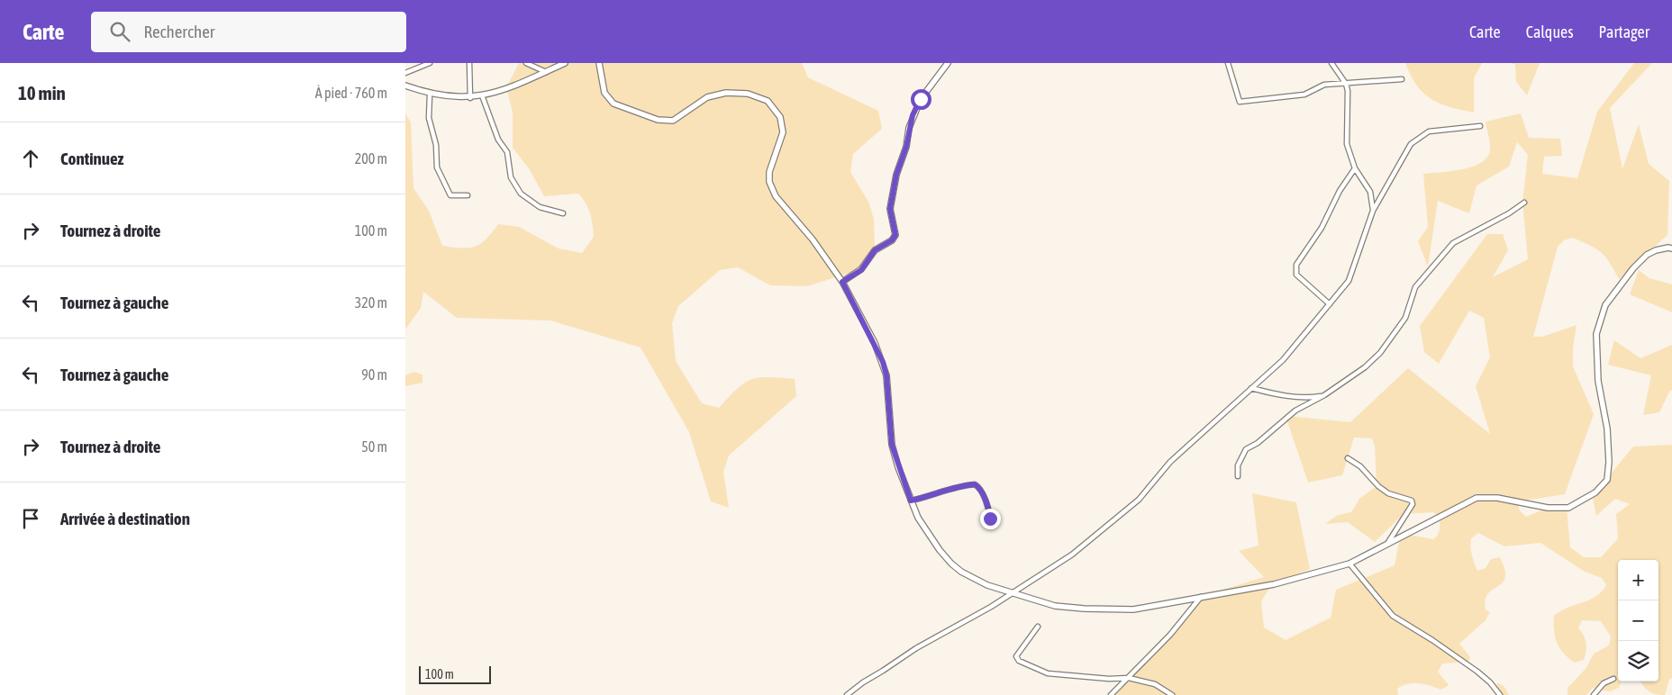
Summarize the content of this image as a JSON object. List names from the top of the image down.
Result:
{
  "scale_bar": "100 m",
  "page": {
    "header": "Carte",
    "search": "Rechercher",
    "nav": ["Carte", "Calques", "Partager"],
    "heading": ["10 min", "À pied · 760 m"],
    "list": [
      ["Continuez", "200 m"],
      ["Tournez à droite", "100 m"],
      ["Tournez à gauche", "320 m"],
      ["Tournez à gauche", "90 m"],
      ["Tournez à droite", "50 m"],
      "Arrivée à destination"
    ],
    "map_buttons": ["+", "−"],
    "scale": "100 m"
  }
}
